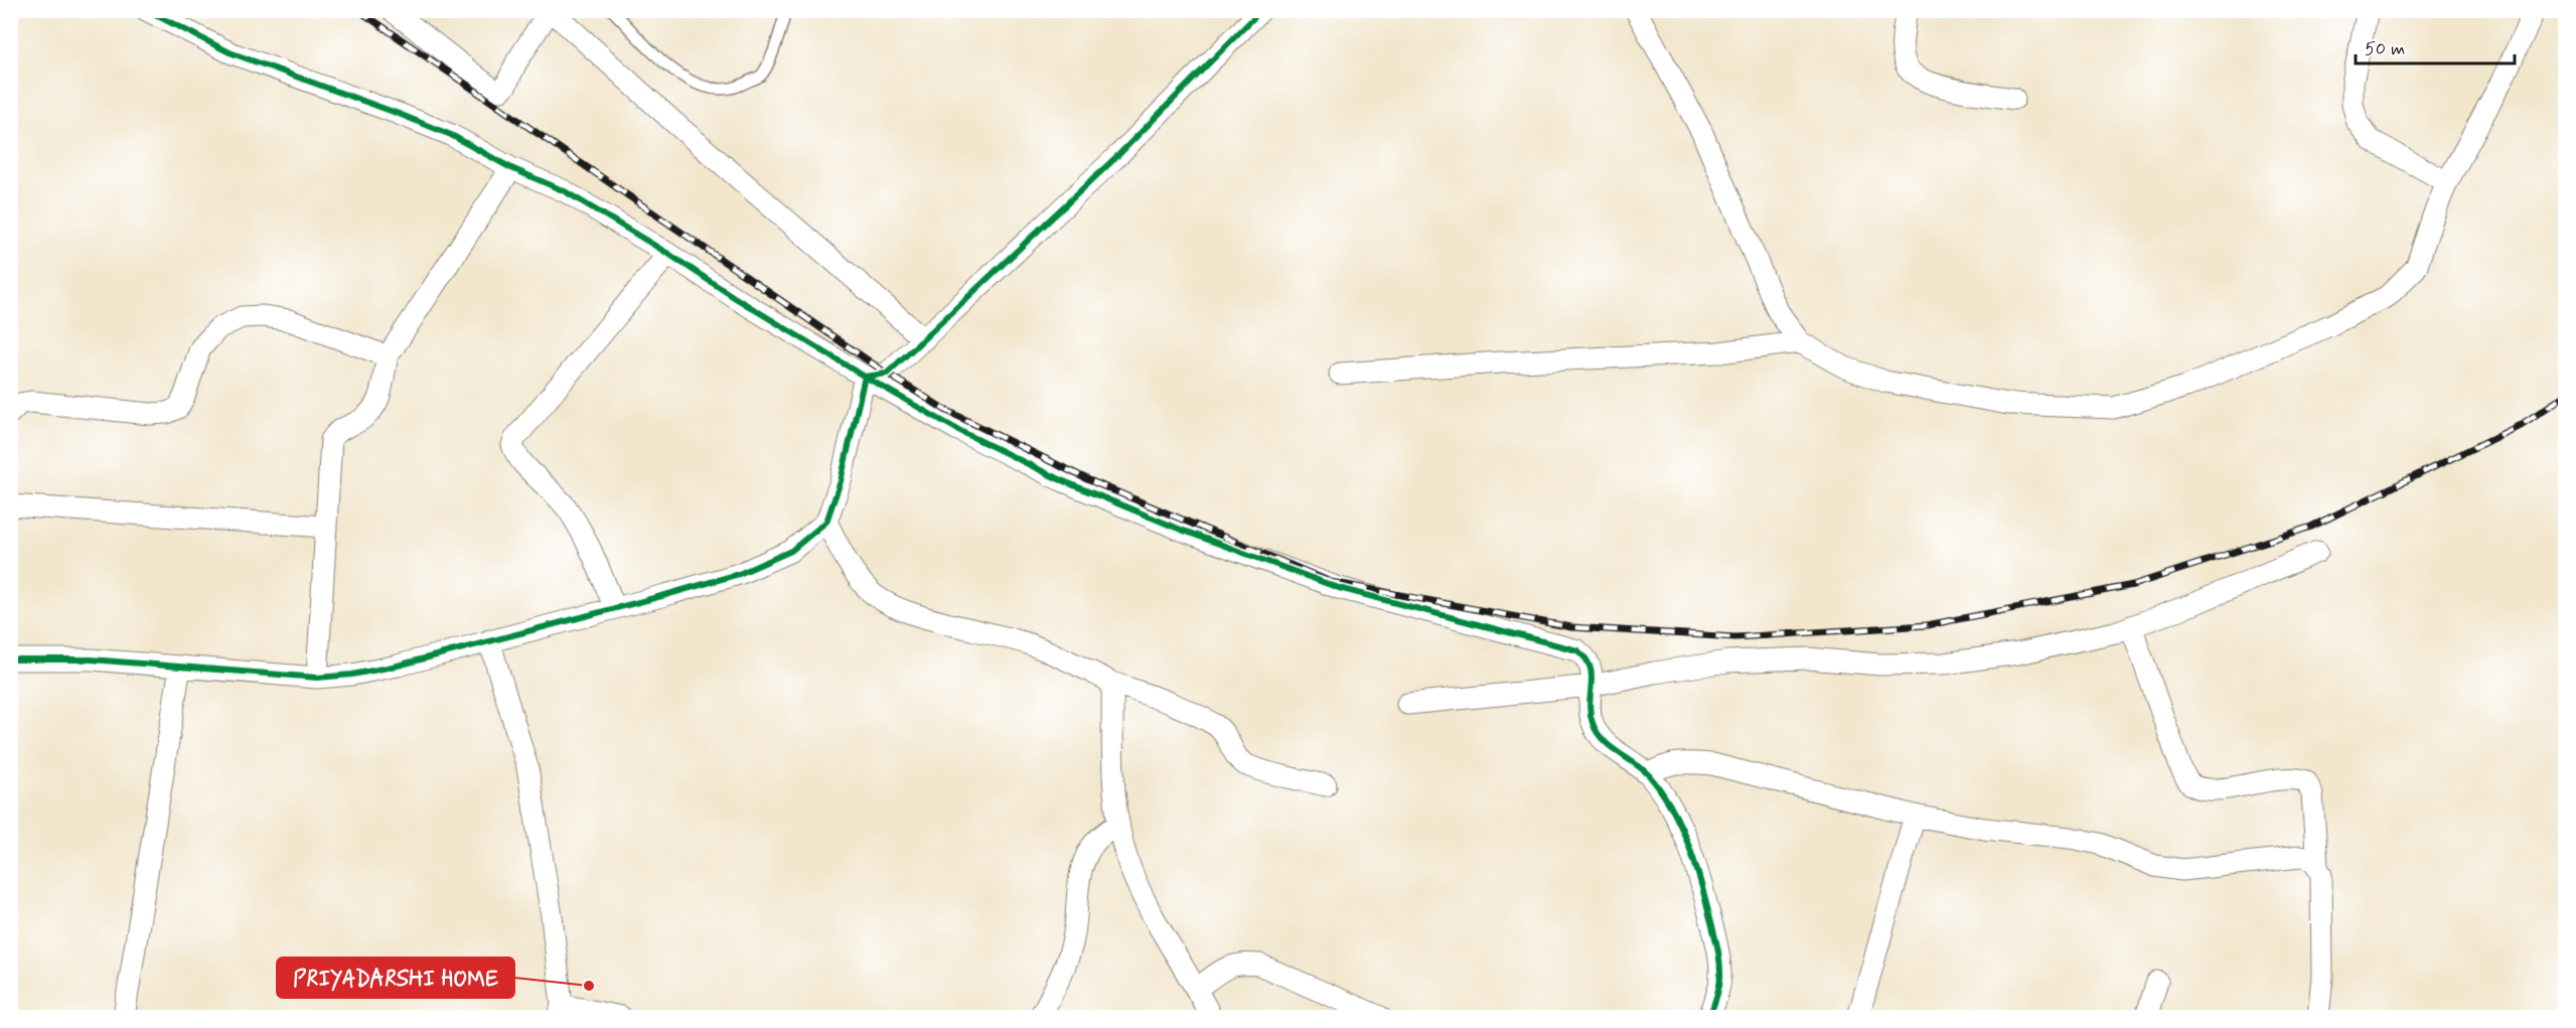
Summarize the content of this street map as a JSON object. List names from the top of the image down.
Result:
{
  "places": ["PRIYADARSHI HOME"],
  "scale_bar": "50 m"
}
